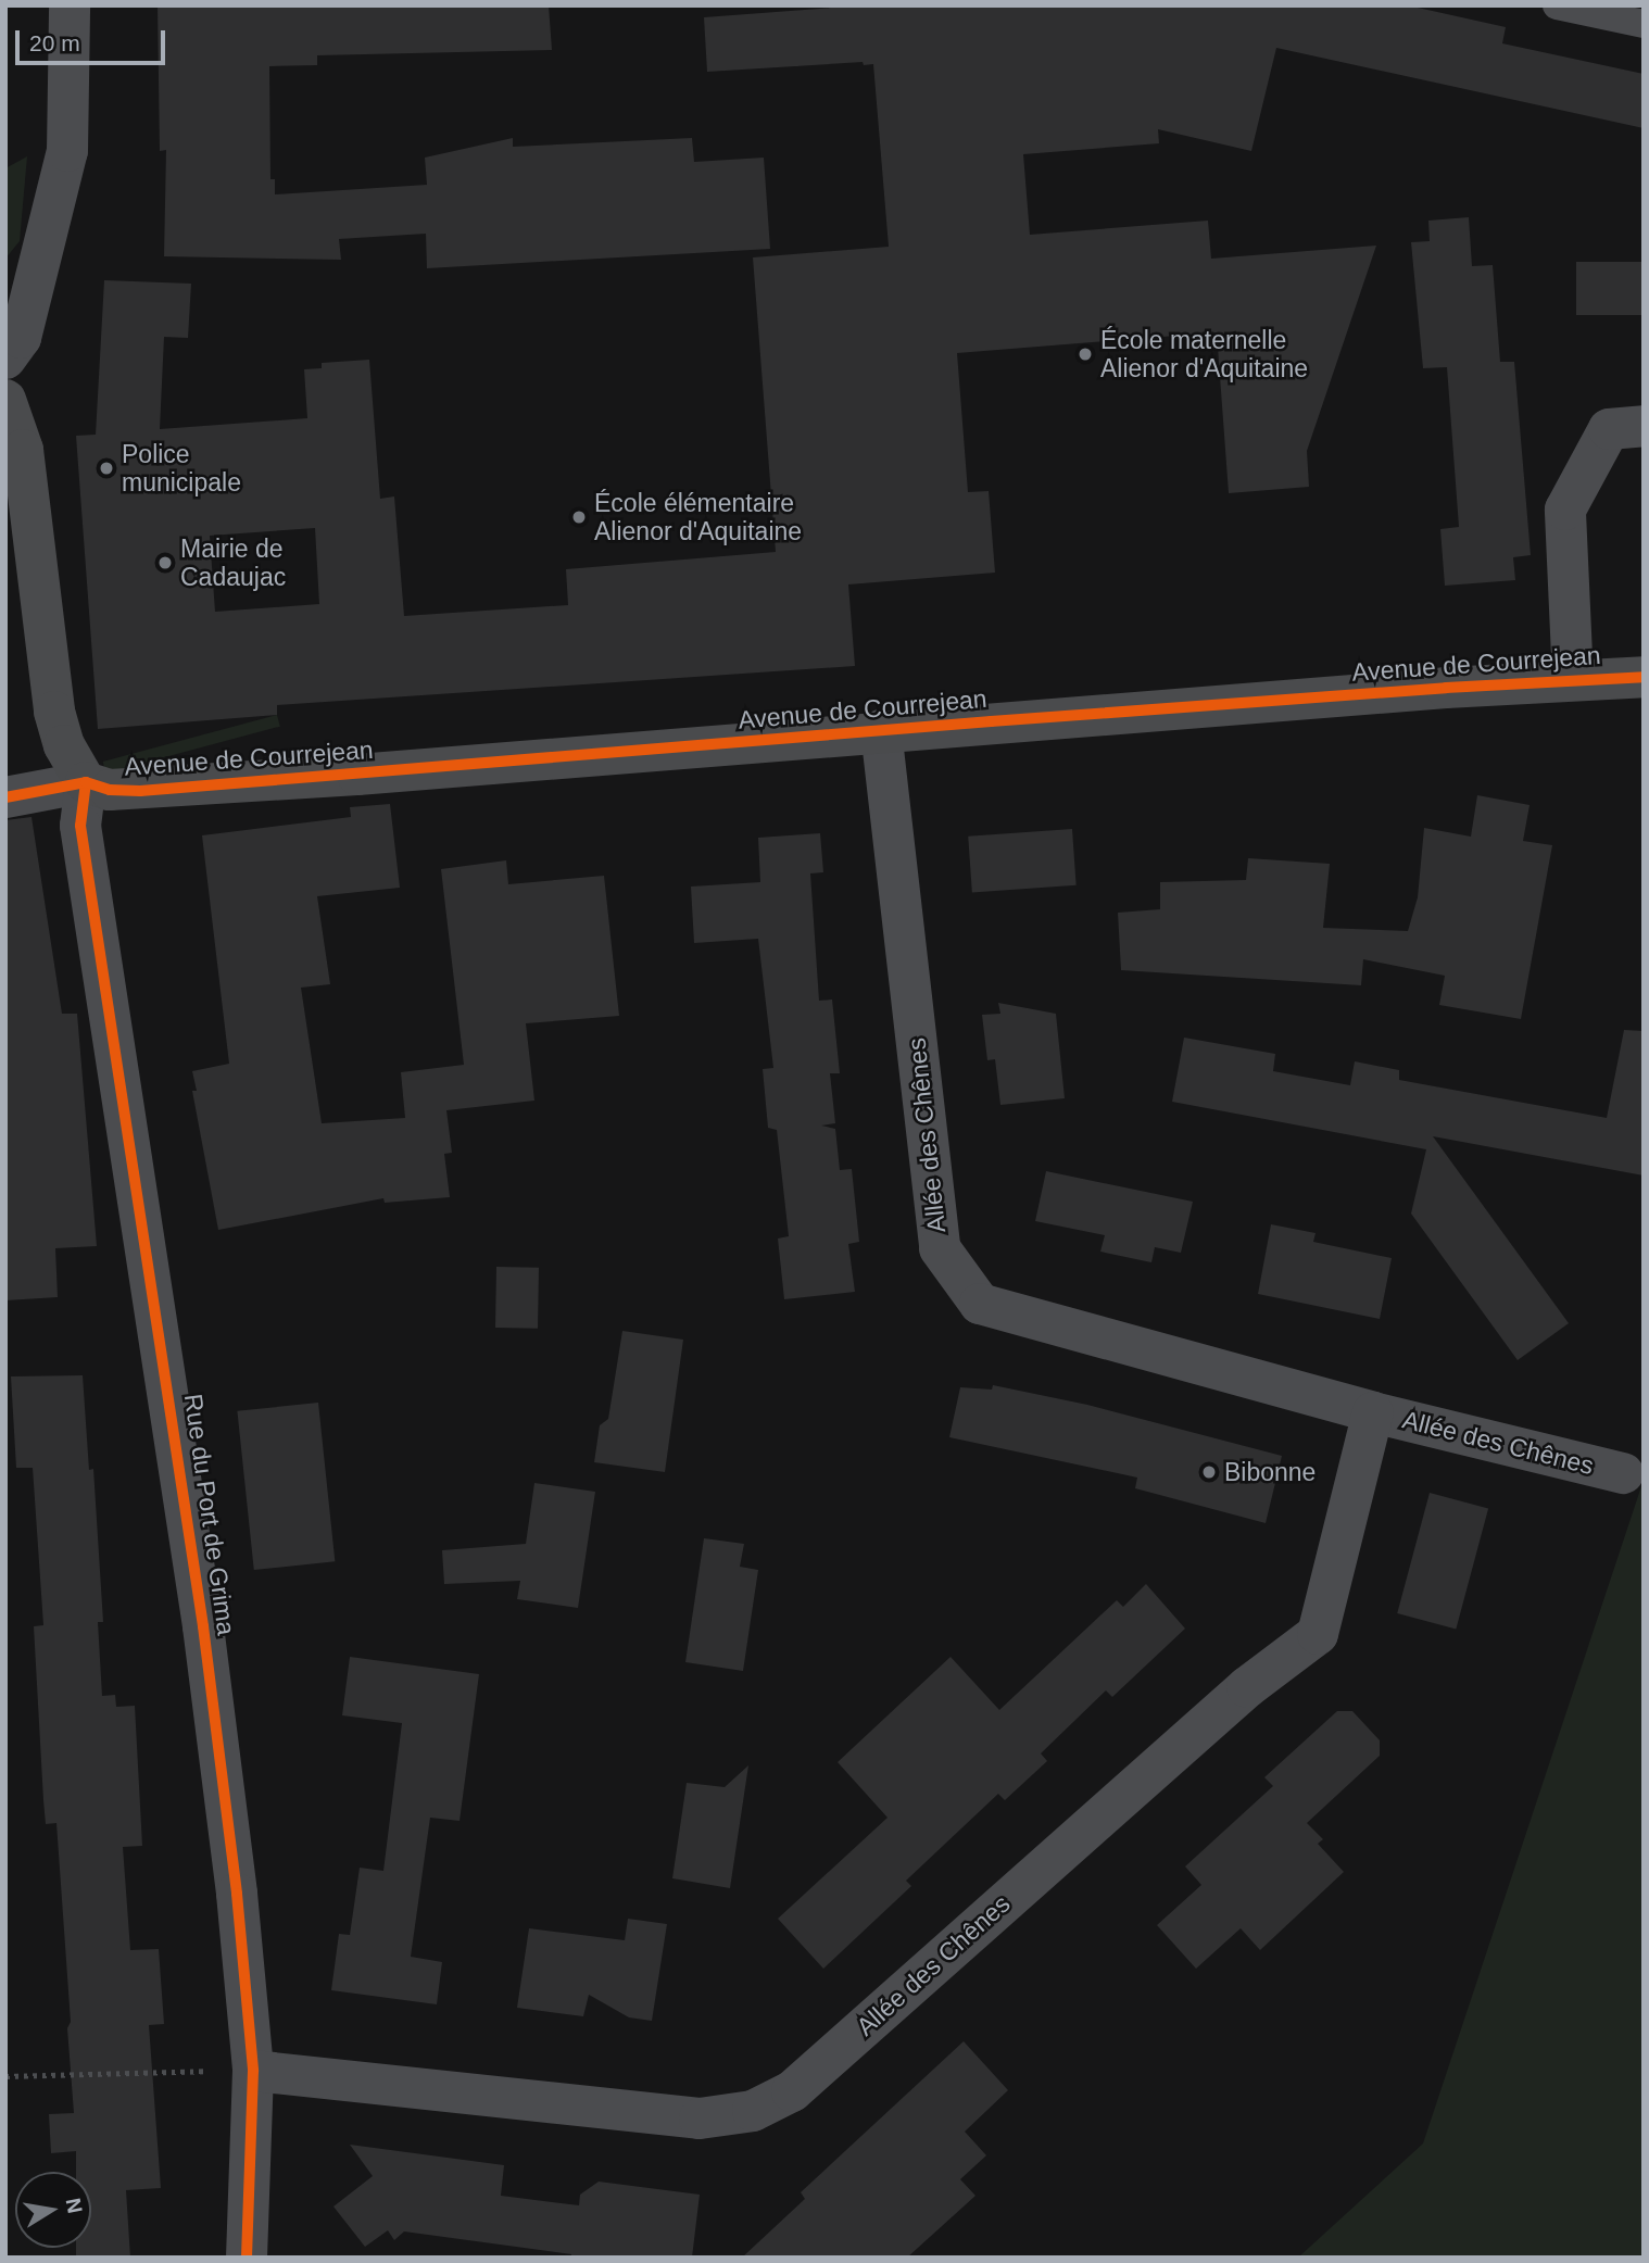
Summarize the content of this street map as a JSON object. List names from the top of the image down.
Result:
{
  "streets": {
    "street": ["Avenue de Courrejean", "Allée des Chênes", "Rue du Port de Grima"]
  },
  "crossings": [
    ["Avenue de Courrejean", "Allée des Chênes"],
    ["Avenue de Courrejean", "Rue du Port de Grima"],
    ["Allée des Chênes", "Rue du Port de Grima"]
  ],
  "places": [
    "École maternelle Alienor d'Aquitaine",
    "Police municipale",
    "École élémentaire Alienor d'Aquitaine",
    "Mairie de Cadaujac",
    "Bibonne"
  ],
  "scale_bar": "20 m",
  "north": "right"
}
